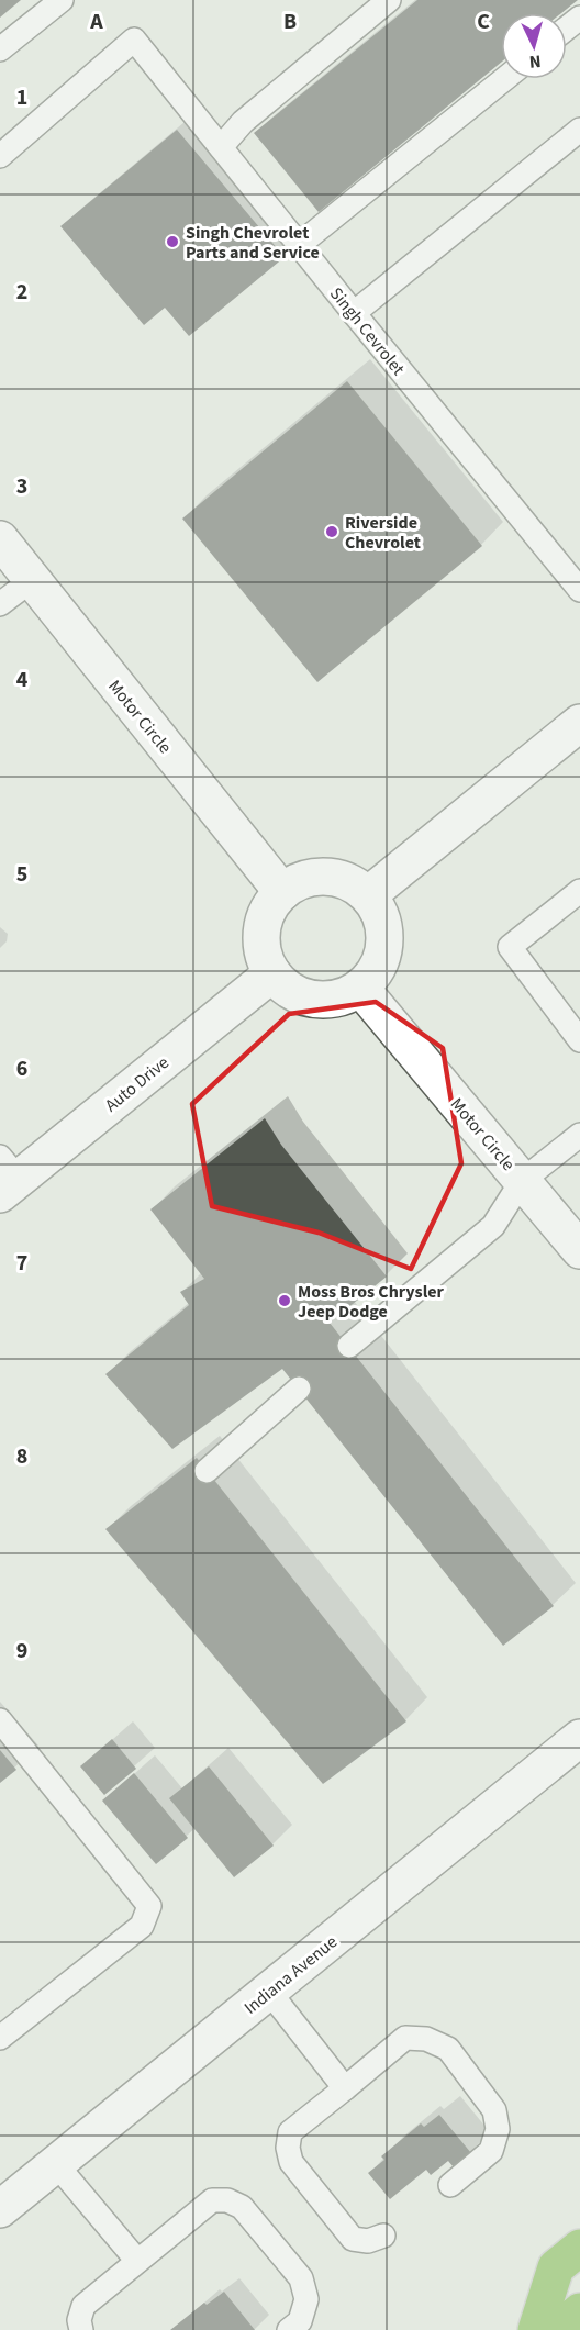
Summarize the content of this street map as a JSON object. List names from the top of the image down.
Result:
{
  "streets": {
    "street": ["Motor Circle", "Auto Drive", "Indiana Avenue"],
    "lane": ["Singh Cevrolet"]
  },
  "crossings": [
    ["Motor Circle", "Auto Drive"]
  ],
  "places": ["Singh Chevrolet Parts and Service", "Riverside Chevrolet", "Moss Bros Chrysler Jeep Dodge"],
  "north": "bottom",
  "grid": {
    "columns": ["A", "B", "C"],
    "rows": [
      "1",
      "2",
      "3",
      "4",
      "5",
      "6",
      "7",
      "8",
      "9"
    ]
  }
}
